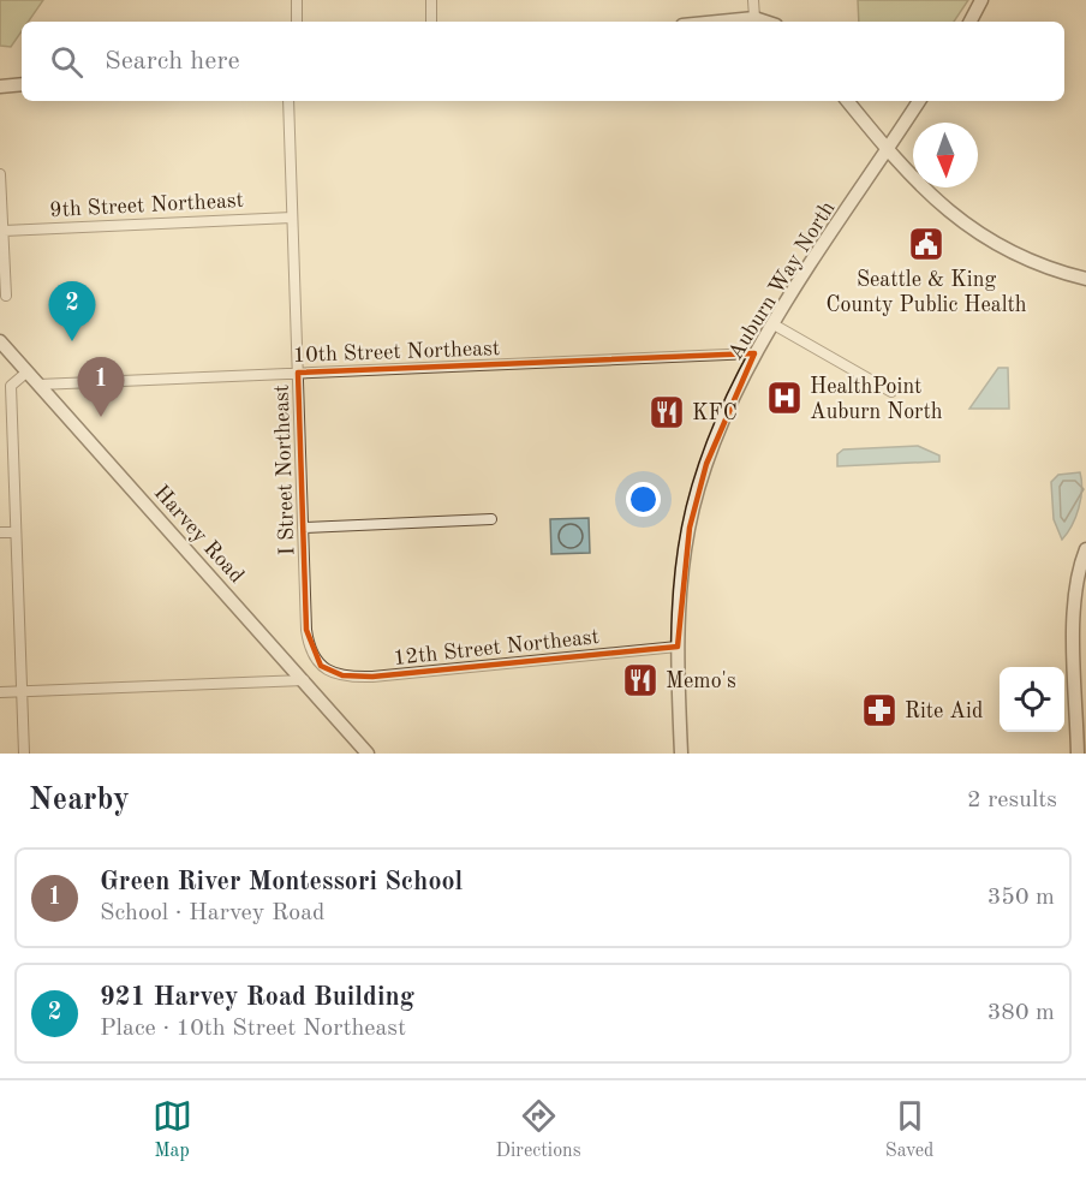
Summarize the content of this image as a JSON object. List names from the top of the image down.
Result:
{
  "streets": {
    "main road": ["Auburn Way North", "Harvey Road"],
    "street": [
      "9th Street Northeast",
      "10th Street Northeast",
      "I Street Northeast",
      "12th Street Northeast"
    ]
  },
  "crossings": [
    ["9th Street Northeast", "I Street Northeast"],
    ["Auburn Way North", "10th Street Northeast"],
    ["Auburn Way North", "12th Street Northeast"],
    ["10th Street Northeast", "I Street Northeast"],
    ["10th Street Northeast", "Harvey Road"],
    ["I Street Northeast", "12th Street Northeast"]
  ],
  "places": {
    "public building": ["Seattle & King County Public Health"],
    "hospital": ["HealthPoint Auburn North"],
    "restaurant": ["KFC", "Memo's"],
    "pharmacy": ["Rite Aid"]
  },
  "north": "bottom",
  "page": {
    "search": "Search here",
    "pins": ["2", "1"],
    "heading": ["Nearby", "2 results"],
    "list": [
      {
        "mark": "1",
        "name": "Green River Montessori School",
        "note": "School · Harvey Road",
        "value": "350 m"
      },
      {
        "mark": "2",
        "name": "921 Harvey Road Building",
        "note": "Place · 10th Street Northeast",
        "value": "380 m"
      }
    ],
    "nav": ["Map", "Directions", "Saved"]
  }
}
